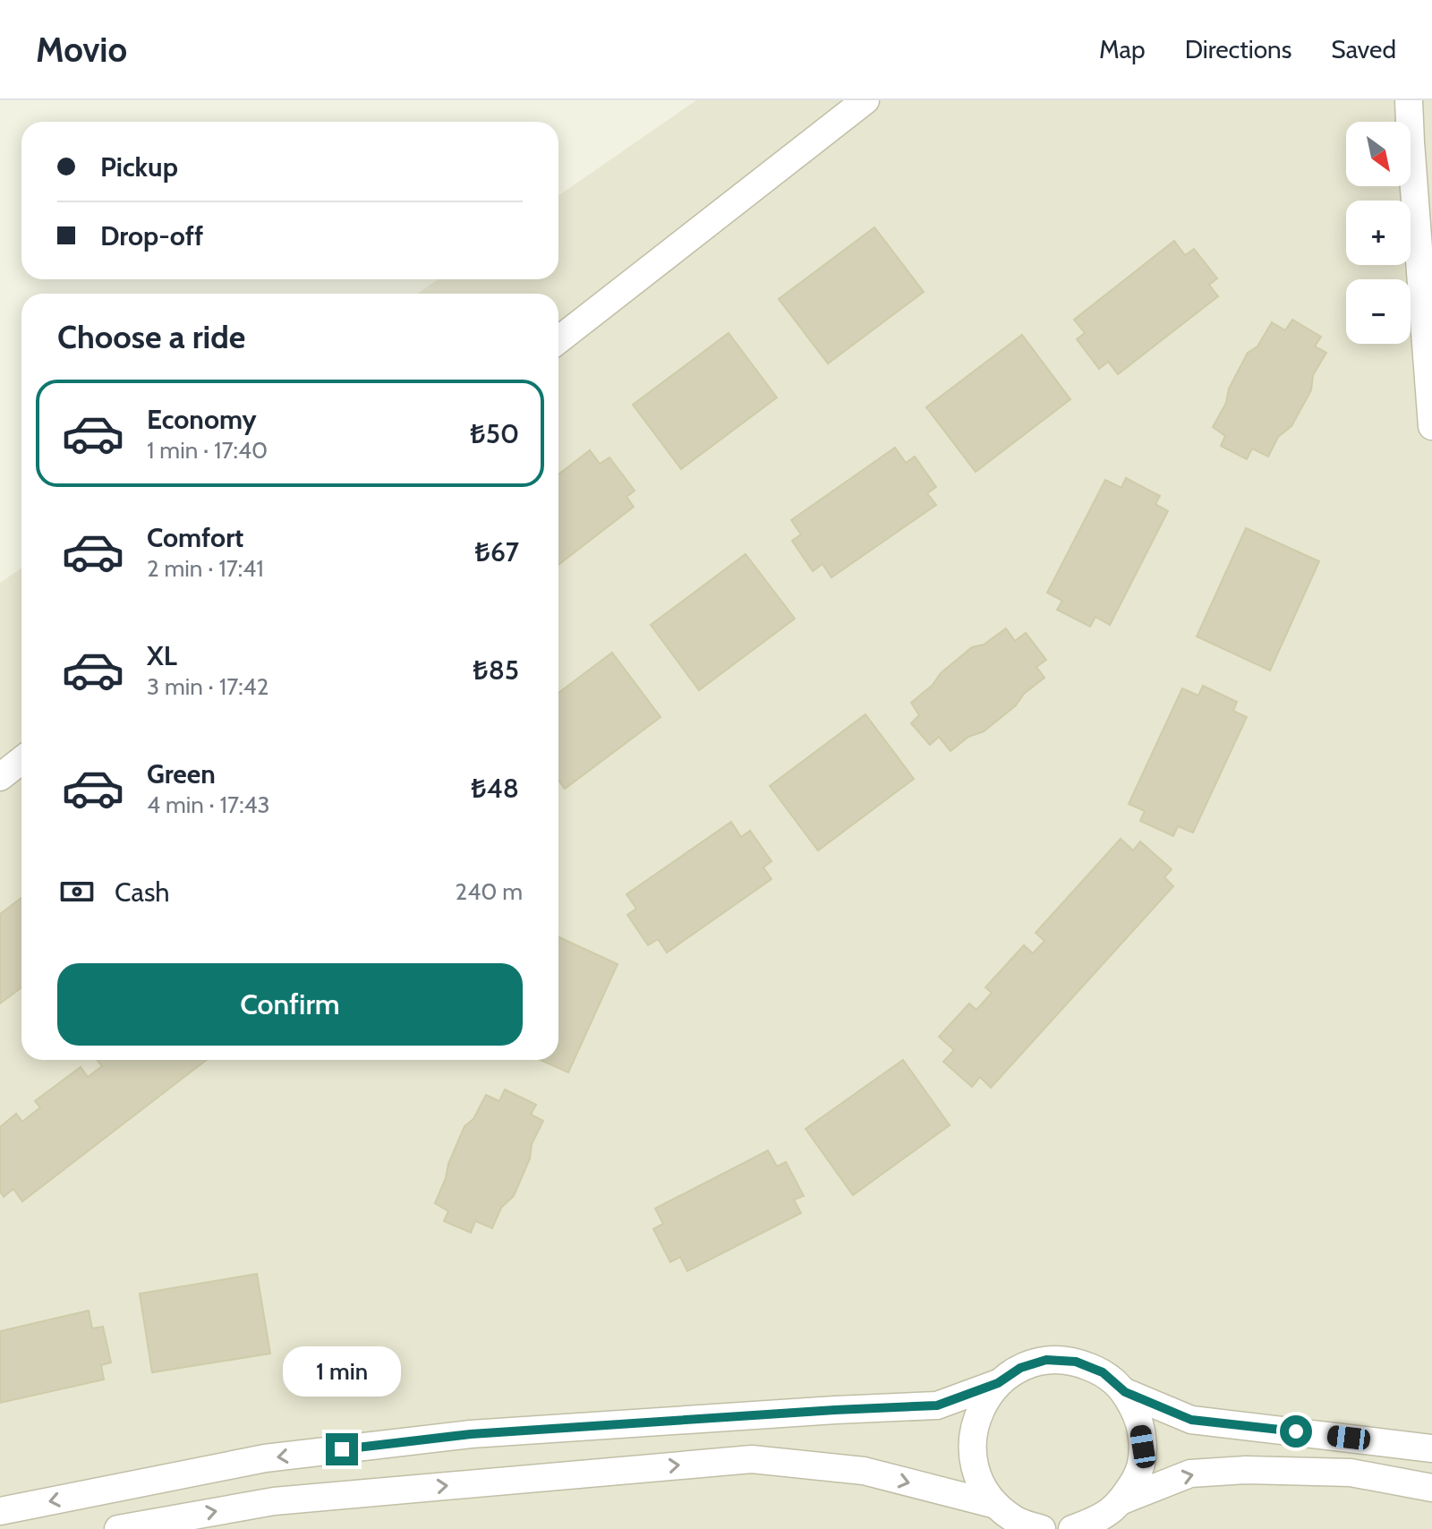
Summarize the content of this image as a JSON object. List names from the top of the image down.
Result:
{
  "north": "bottom right",
  "page": {
    "header": "Movio",
    "nav": ["Map", "Directions", "Saved"],
    "map_buttons": ["+", "−"],
    "banner": ["Pickup", "Drop-off"],
    "heading": "Choose a ride",
    "list": [
      {
        "name": "Economy",
        "note": "1 min · 17:40",
        "value": "₺50"
      },
      {
        "name": "Comfort",
        "note": "2 min · 17:41",
        "value": "₺67"
      },
      {
        "name": "XL",
        "note": "3 min · 17:42",
        "value": "₺85"
      },
      {
        "name": "Green",
        "note": "4 min · 17:43",
        "value": "₺48"
      }
    ],
    "pay": ["Cash", "240 m"],
    "buttons": "Confirm",
    "bubble": "1 min"
  }
}
